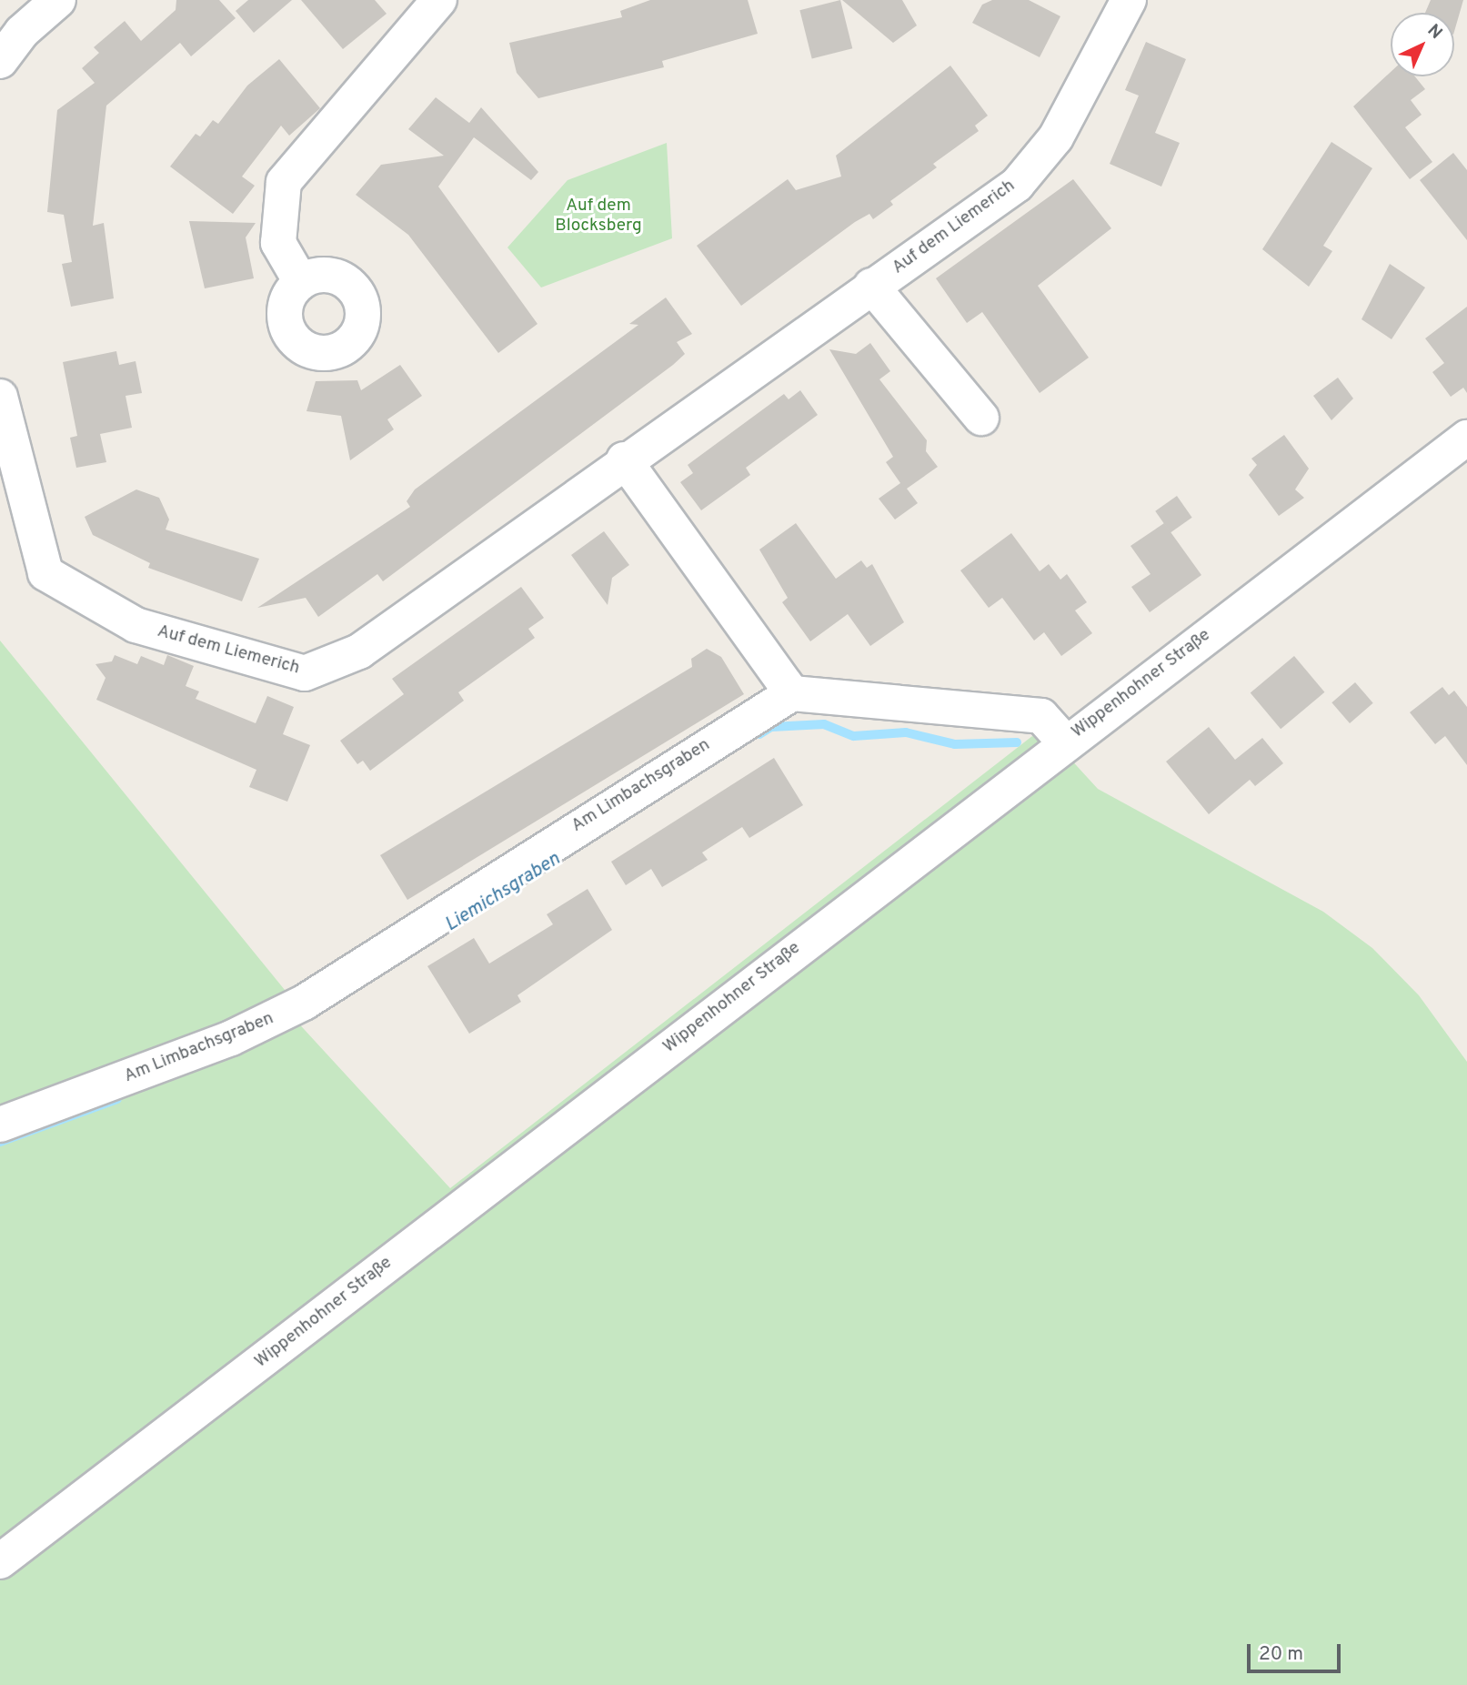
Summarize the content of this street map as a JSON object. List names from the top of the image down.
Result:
{
  "streets": {
    "street": ["Auf dem Liemerich", "Wippenhohner Straße", "Am Limbachsgraben"]
  },
  "water": ["Liemichsgraben"],
  "parks": ["Auf dem Blocksberg"],
  "scale_bar": "20 m",
  "north": "top right"
}
